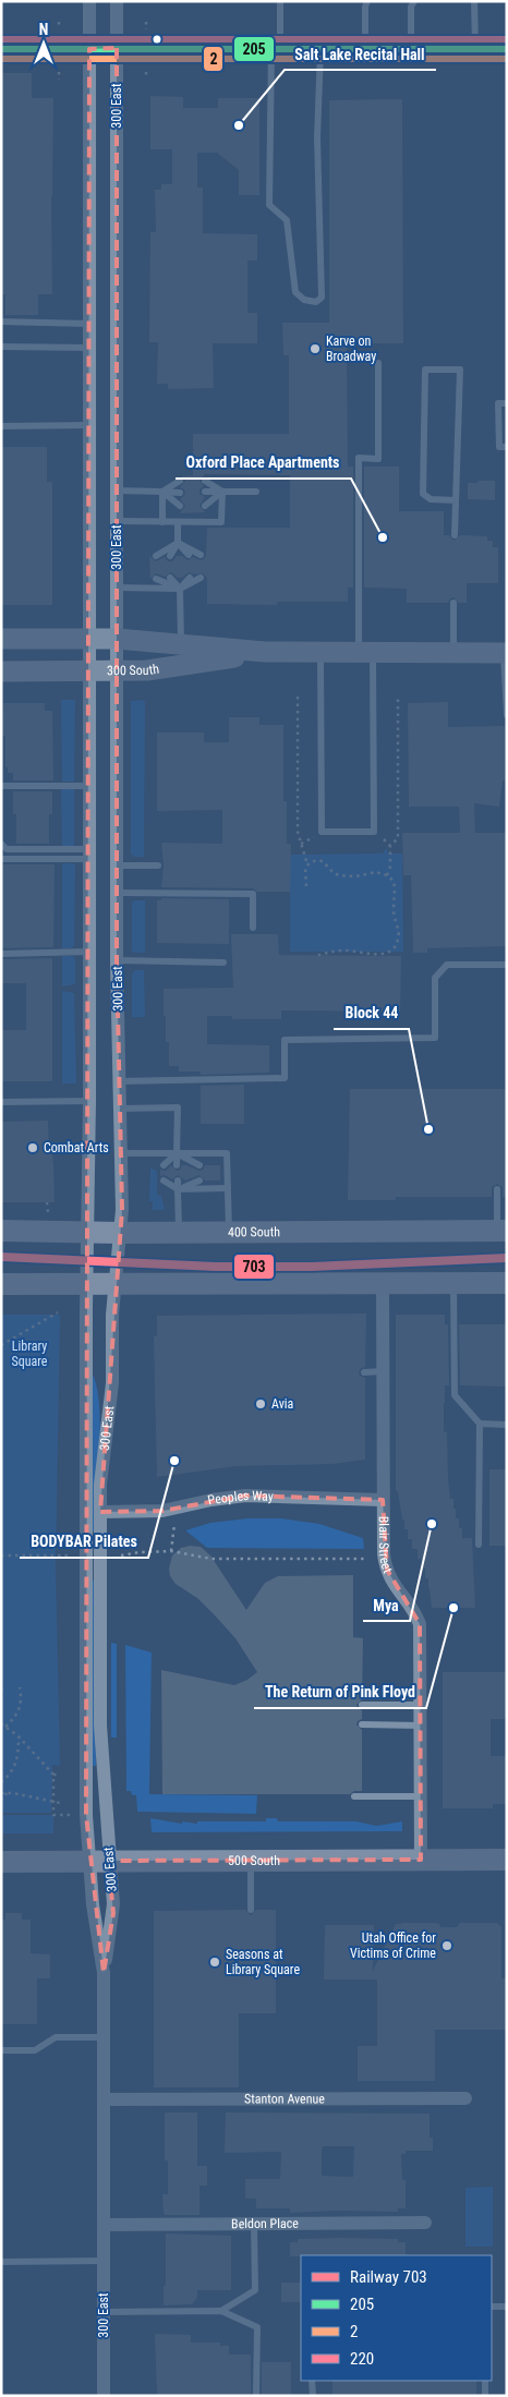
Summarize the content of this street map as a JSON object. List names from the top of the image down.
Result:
{
  "streets": {
    "main road": ["400 South", "500 South"],
    "street": [
      "300 East",
      "300 South",
      "Peoples Way",
      "Blair Street",
      "Stanton Avenue",
      "Beldon Place"
    ]
  },
  "crossings": [
    ["300 East", "300 South"],
    ["300 East", "400 South"],
    ["300 East", "Peoples Way"],
    ["300 East", "500 South"],
    ["300 East", "Stanton Avenue"],
    ["300 East", "Beldon Place"],
    ["Peoples Way", "Blair Street"],
    ["Blair Street", "500 South"]
  ],
  "parks": ["Library Square"],
  "places": [
    "Salt Lake Recital Hall",
    "Karve on Broadway",
    "Oxford Place Apartments",
    "Block 44",
    "Combat Arts",
    "Avia",
    "BODYBAR Pilates",
    "Mya",
    "The Return of Pink Floyd",
    "Utah Office for Victims of Crime",
    "Seasons at Library Square"
  ],
  "lines": [
    "transit line 220",
    "transit line 205",
    "transit line 2",
    "rail line 703"
  ],
  "legend": [
    "Railway 703",
    "205",
    "2",
    "220"
  ],
  "north": "top"
}
